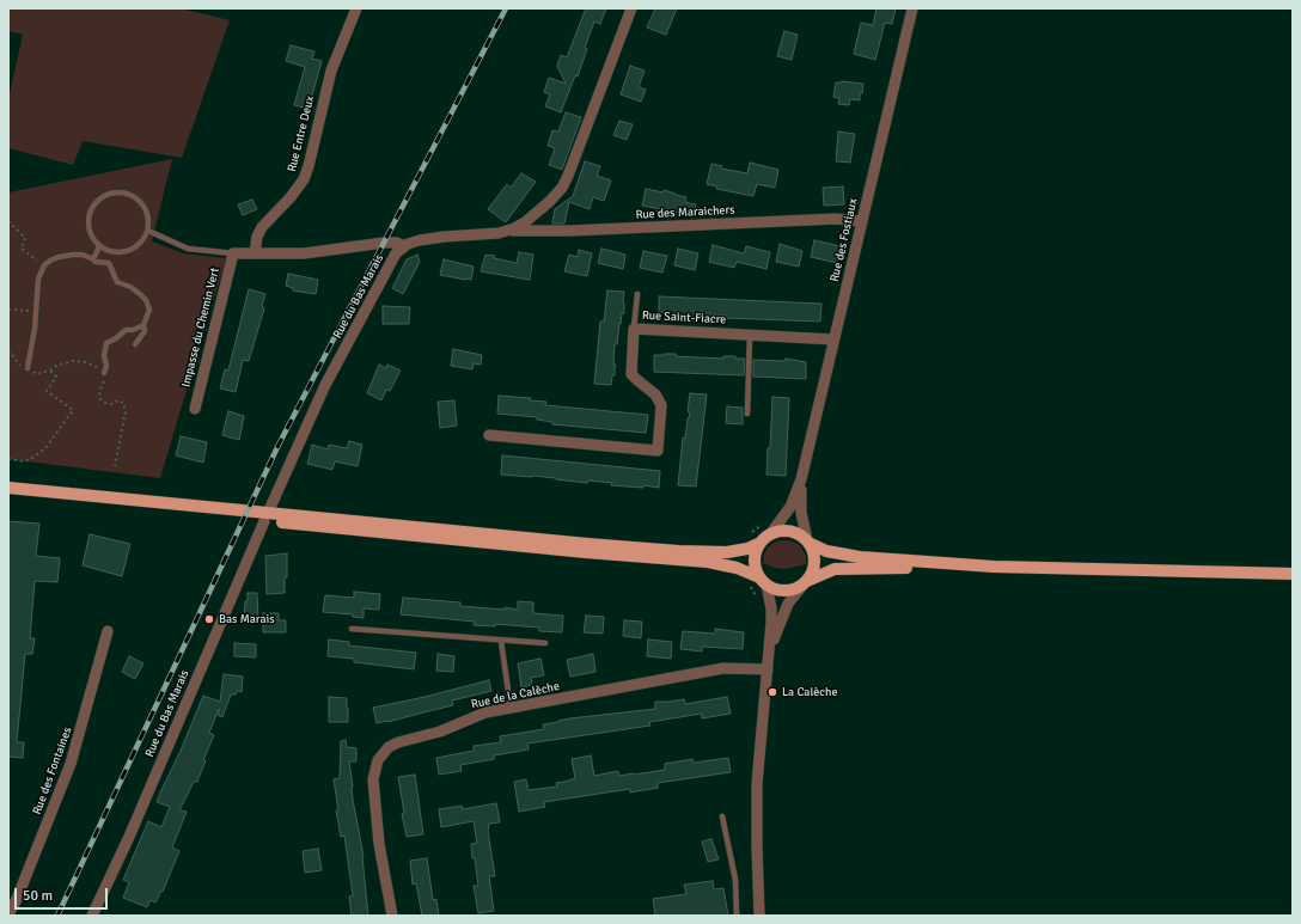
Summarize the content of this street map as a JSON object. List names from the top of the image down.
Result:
{
  "streets": {
    "street": [
      "Rue Entre Deux",
      "Rue des Maraichers",
      "Rue des Fostiaux",
      "Rue du Bas Marais",
      "Rue Saint-Fiacre",
      "Impasse du Chemin Vert",
      "Rue de la Calèche",
      "Rue des Fontaines"
    ]
  },
  "crossings": [
    ["Rue des Maraichers", "Rue des Fostiaux"],
    ["Rue des Fostiaux", "Rue Saint-Fiacre"]
  ],
  "places": ["Bas Marais", "La Calèche"],
  "scale_bar": "50 m"
}
